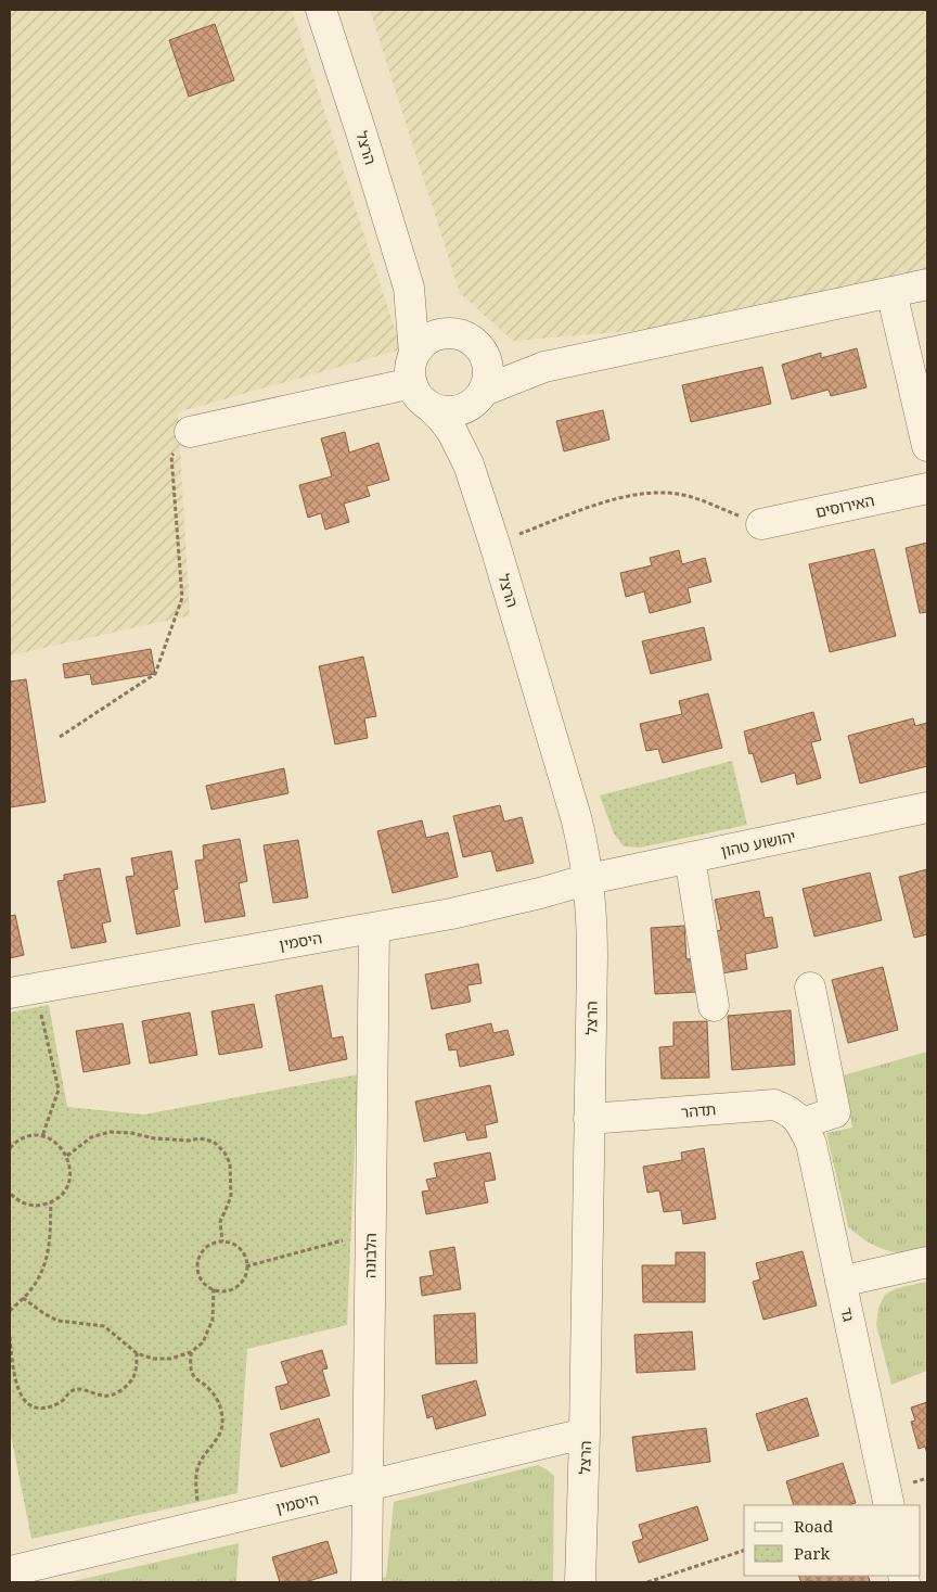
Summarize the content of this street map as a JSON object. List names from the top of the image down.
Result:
{
  "streets": {
    "street": [
      "הרצל",
      "האירוסים",
      "יהושוע טהון",
      "היסמין",
      "תדהר",
      "הלבונה",
      "גד"
    ]
  },
  "crossings": [
    ["הרצל", "יהושוע טהון"],
    ["הרצל", "היסמין"],
    ["הרצל", "תדהר"],
    ["יהושוע טהון", "היסמין"],
    ["היסמין", "הלבונה"],
    ["תדהר", "גד"]
  ],
  "legend": ["Road", "Park"]
}
